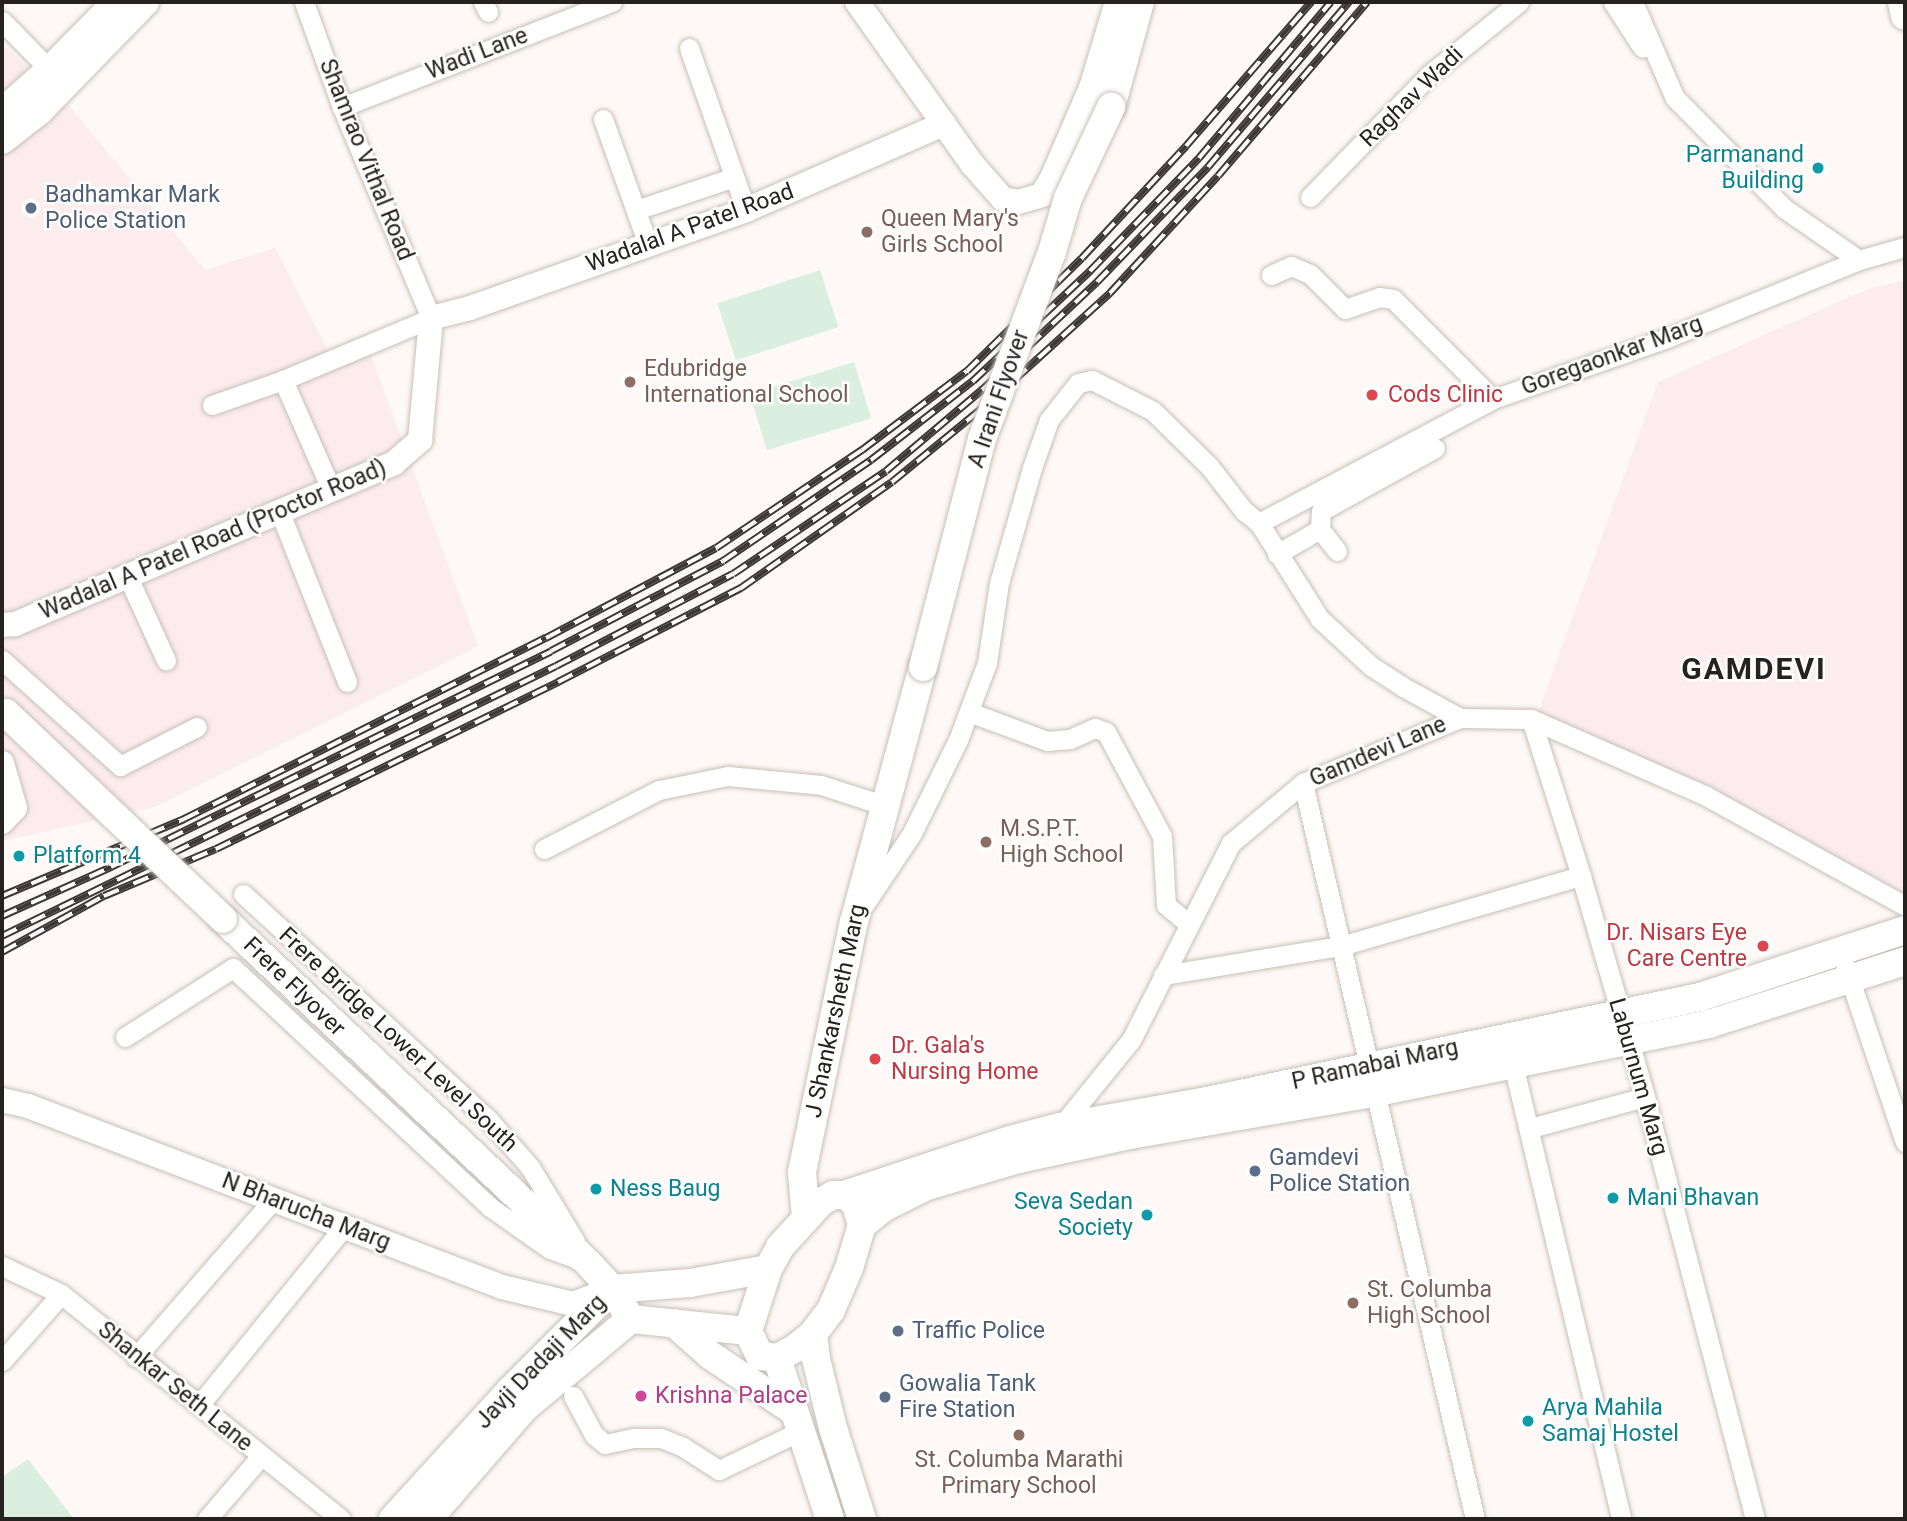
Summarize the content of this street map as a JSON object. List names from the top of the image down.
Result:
{
  "streets": {
    "main road": [
      "A Irani Flyover",
      "Frere Flyover",
      "J Shankarsheth Marg",
      "P Ramabai Marg",
      "Javji Dadaji Marg"
    ],
    "street": [
      "Wadi Lane",
      "Raghav Wadi",
      "Shamrao Vithal Road",
      "Wadalal A Patel Road",
      "Goregaonkar Marg",
      "Wadalal A Patel Road (Proctor Road)",
      "Gamdevi Lane",
      "Frere Bridge Lower Level South",
      "Laburnum Marg",
      "N Bharucha Marg",
      "Shankar Seth Lane"
    ]
  },
  "crossings": [
    ["Wadi Lane", "Shamrao Vithal Road"],
    ["Shamrao Vithal Road", "Wadalal A Patel Road"],
    ["Shamrao Vithal Road", "Wadalal A Patel Road (Proctor Road)"],
    ["Wadalal A Patel Road", "Wadalal A Patel Road (Proctor Road)"],
    ["A Irani Flyover", "J Shankarsheth Marg"],
    ["Gamdevi Lane", "P Ramabai Marg"],
    ["Gamdevi Lane", "Laburnum Marg"],
    ["Frere Flyover", "Frere Bridge Lower Level South"],
    ["Frere Flyover", "N Bharucha Marg"],
    ["Frere Flyover", "Javji Dadaji Marg"],
    ["J Shankarsheth Marg", "P Ramabai Marg"],
    ["P Ramabai Marg", "Laburnum Marg"],
    ["P Ramabai Marg", "Javji Dadaji Marg"],
    ["N Bharucha Marg", "Javji Dadaji Marg"]
  ],
  "districts": ["GAMDEVI"],
  "places": [
    "Parmanand Building",
    "Badhamkar Mark Police Station",
    "Queen Mary's Girls School",
    "Edubridge International School",
    "Cods Clinic",
    "M.S.P.T. High School",
    "Platform 4",
    "Dr. Nisars Eye Care Centre",
    "Dr. Gala's Nursing Home",
    "Gamdevi Police Station",
    "Ness Baug",
    "Mani Bhavan",
    "Seva Sedan Society",
    "St. Columba High School",
    "Traffic Police",
    "Krishna Palace",
    "Gowalia Tank Fire Station",
    "Arya Mahila Samaj Hostel",
    "St. Columba Marathi Primary School"
  ]
}
